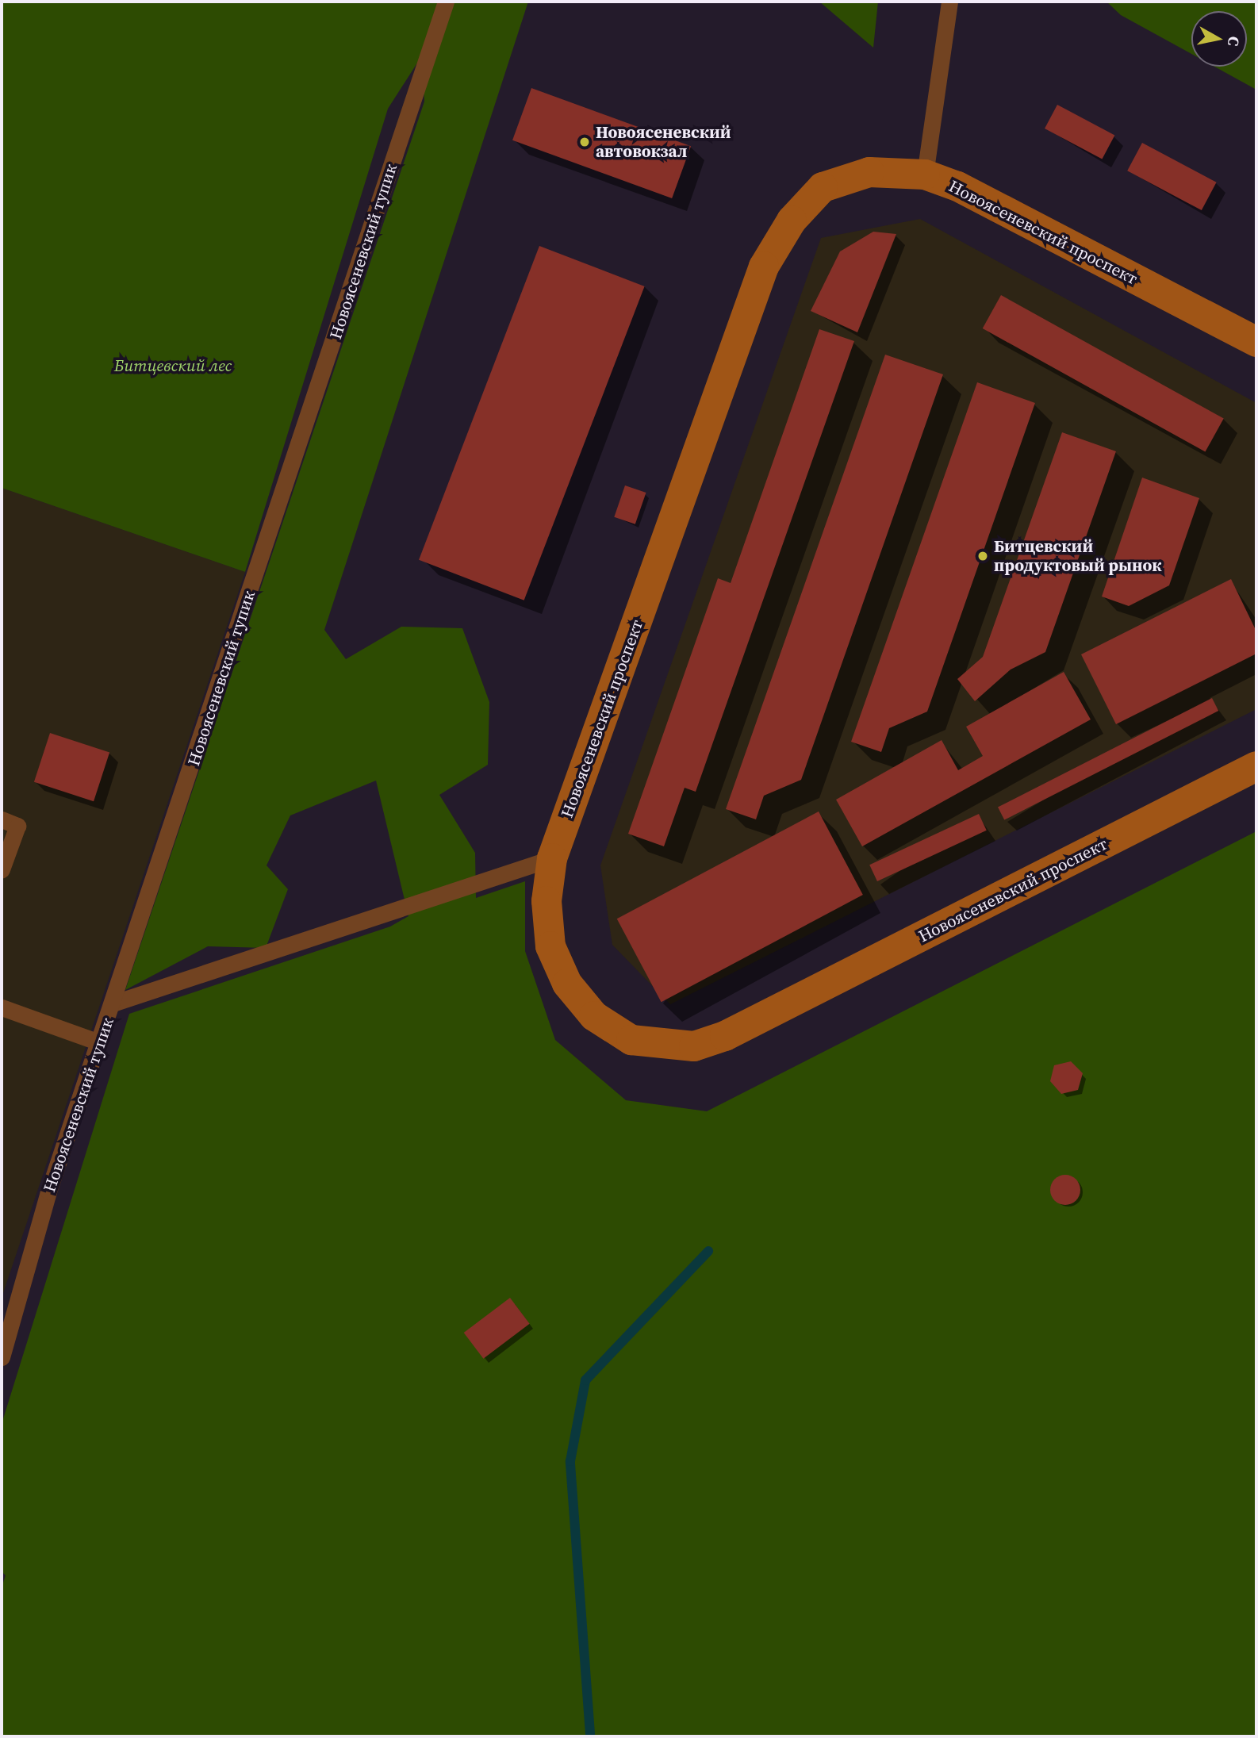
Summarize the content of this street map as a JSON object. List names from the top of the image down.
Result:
{
  "streets": {
    "street": ["Новоясеневский проспект"],
    "lane": ["Новоясеневский тупик"]
  },
  "parks": ["Битцевский лес"],
  "places": ["Новоясеневский автовокзал", "Битцевский продуктовый рынок"],
  "north": "right"
}
